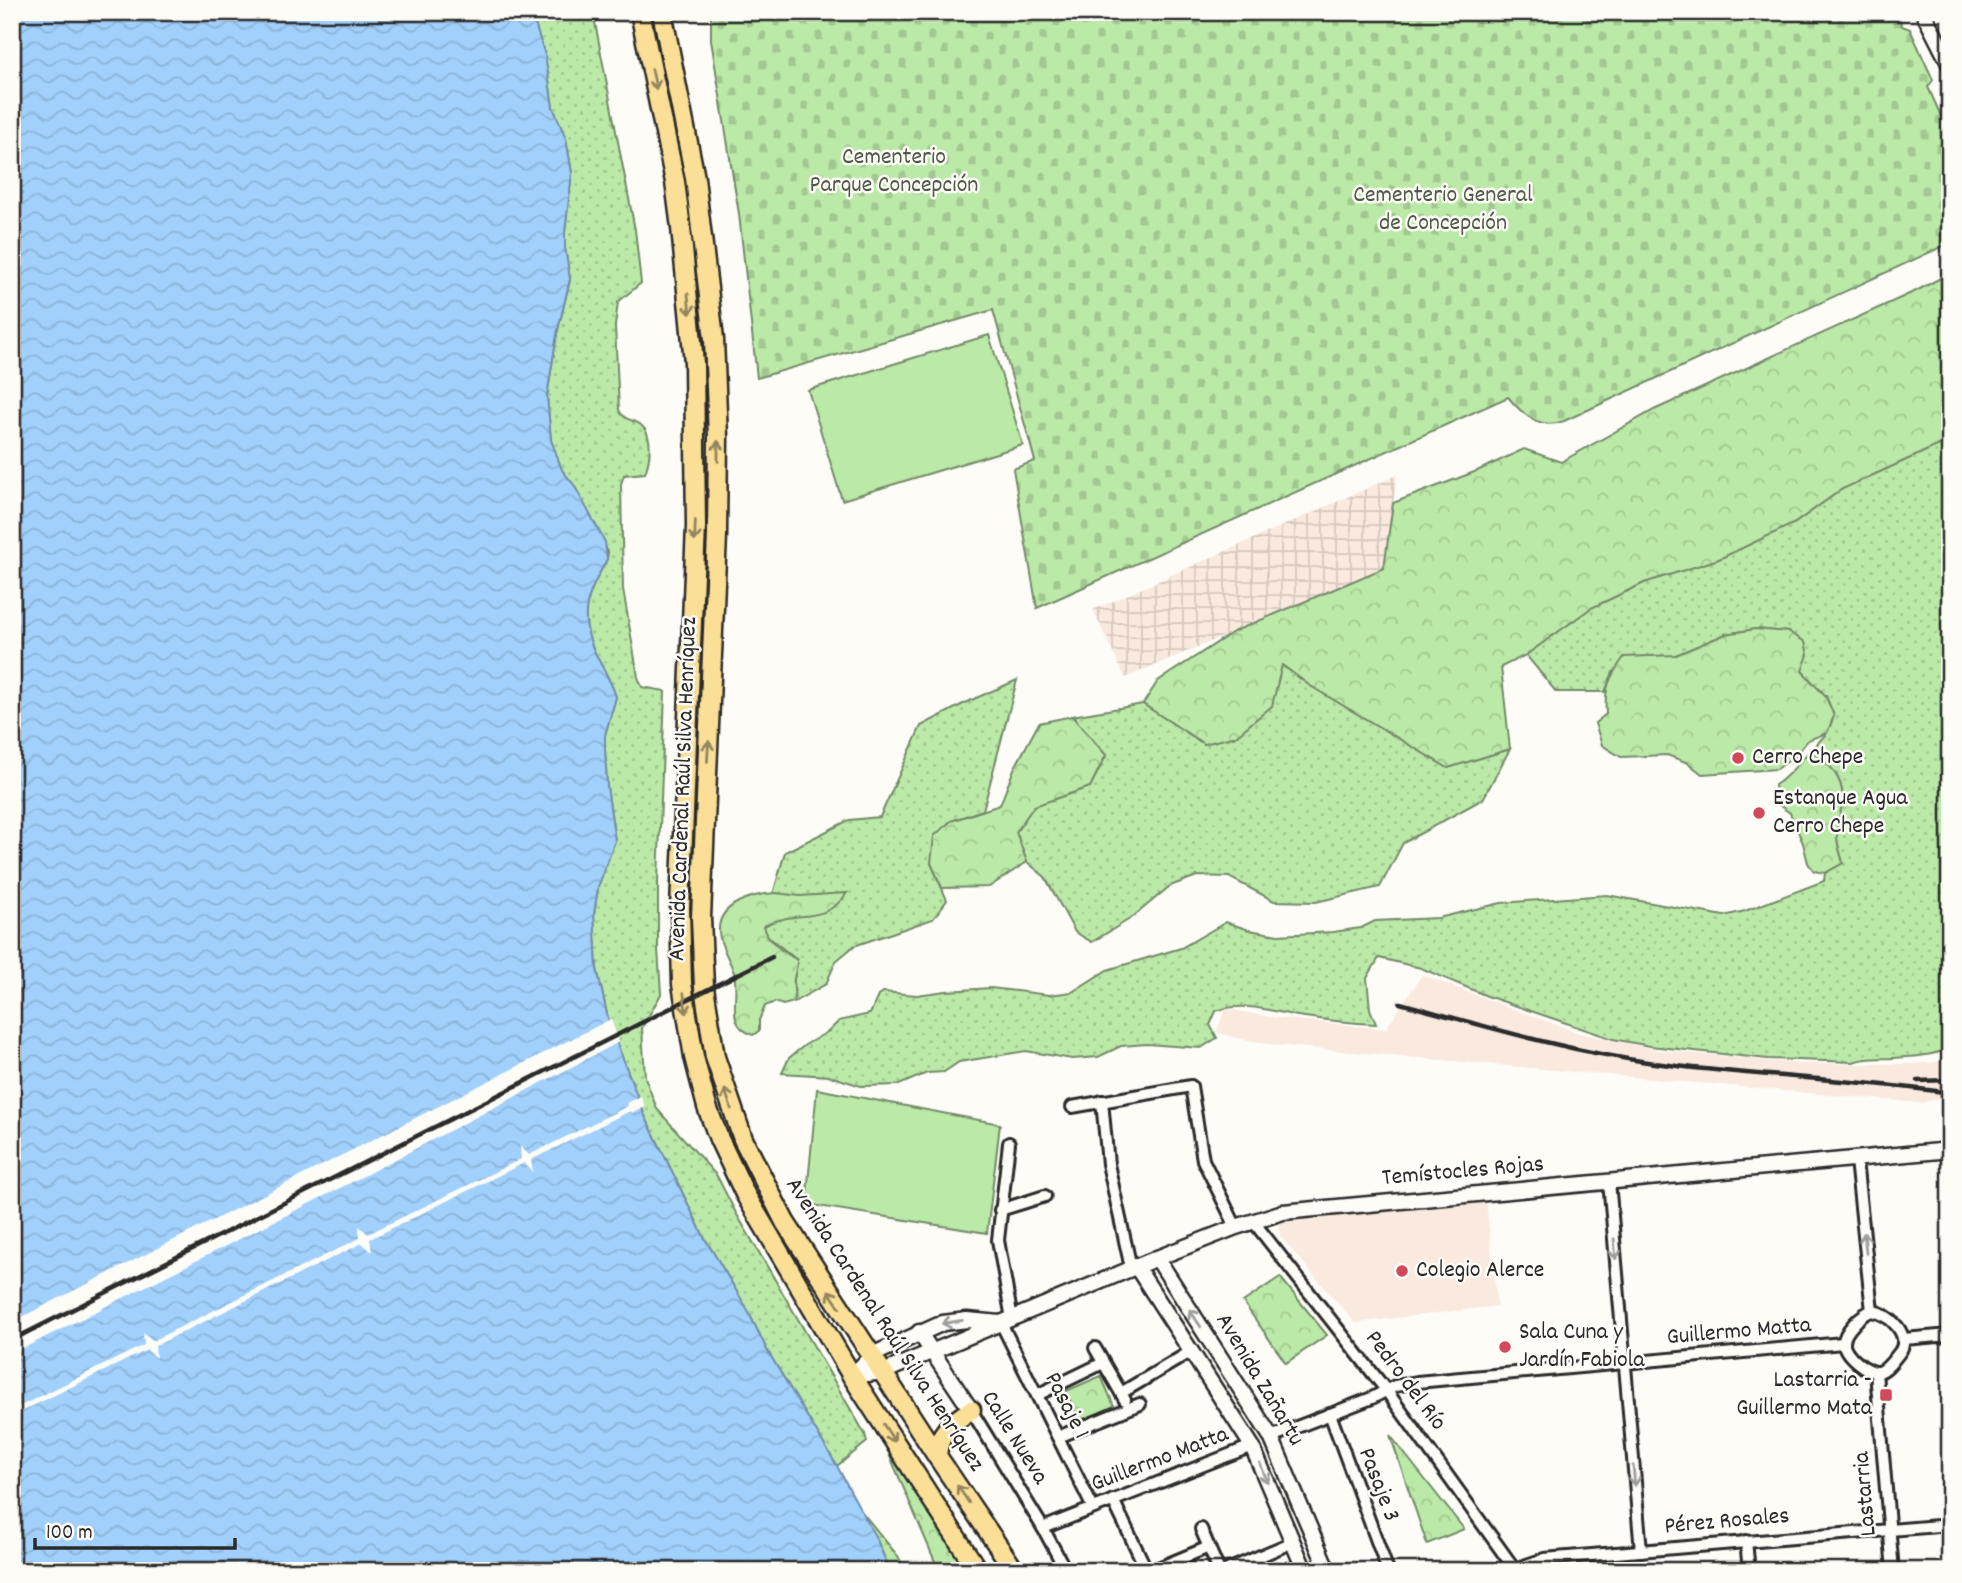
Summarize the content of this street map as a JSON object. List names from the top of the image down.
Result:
{
  "streets": {
    "main road": ["Avenida Cardenal Raúl Silva Henríquez"],
    "street": [
      "Temístocles Rojas",
      "Guillermo Matta",
      "Avenida Zañartu",
      "Pedro del Río",
      "Pasaje 1",
      "Calle Nueva",
      "Pasaje 3",
      "Lastarria",
      "Pérez Rosales"
    ]
  },
  "crossings": [
    ["Avenida Cardenal Raúl Silva Henríquez", "Temístocles Rojas"],
    ["Temístocles Rojas", "Avenida Zañartu"],
    ["Temístocles Rojas", "Pedro del Río"],
    ["Temístocles Rojas", "Pasaje 1"],
    ["Temístocles Rojas", "Calle Nueva"],
    ["Guillermo Matta", "Avenida Zañartu"],
    ["Guillermo Matta", "Pedro del Río"],
    ["Guillermo Matta", "Pasaje 1"],
    ["Guillermo Matta", "Calle Nueva"],
    ["Guillermo Matta", "Pasaje 3"],
    ["Guillermo Matta", "Lastarria"],
    ["Pedro del Río", "Pérez Rosales"],
    ["Lastarria", "Pérez Rosales"]
  ],
  "parks": ["Cementerio Parque Concepción", "Cementerio General de Concepción"],
  "places": {
    "other": [
      "Cerro Chepe",
      "Estanque Agua Cerro Chepe",
      "Colegio Alerce",
      "Sala Cuna y Jardín Fabiola"
    ],
    "transit": ["Lastarria - Guillermo Mata"]
  },
  "scale_bar": "100 m"
}
